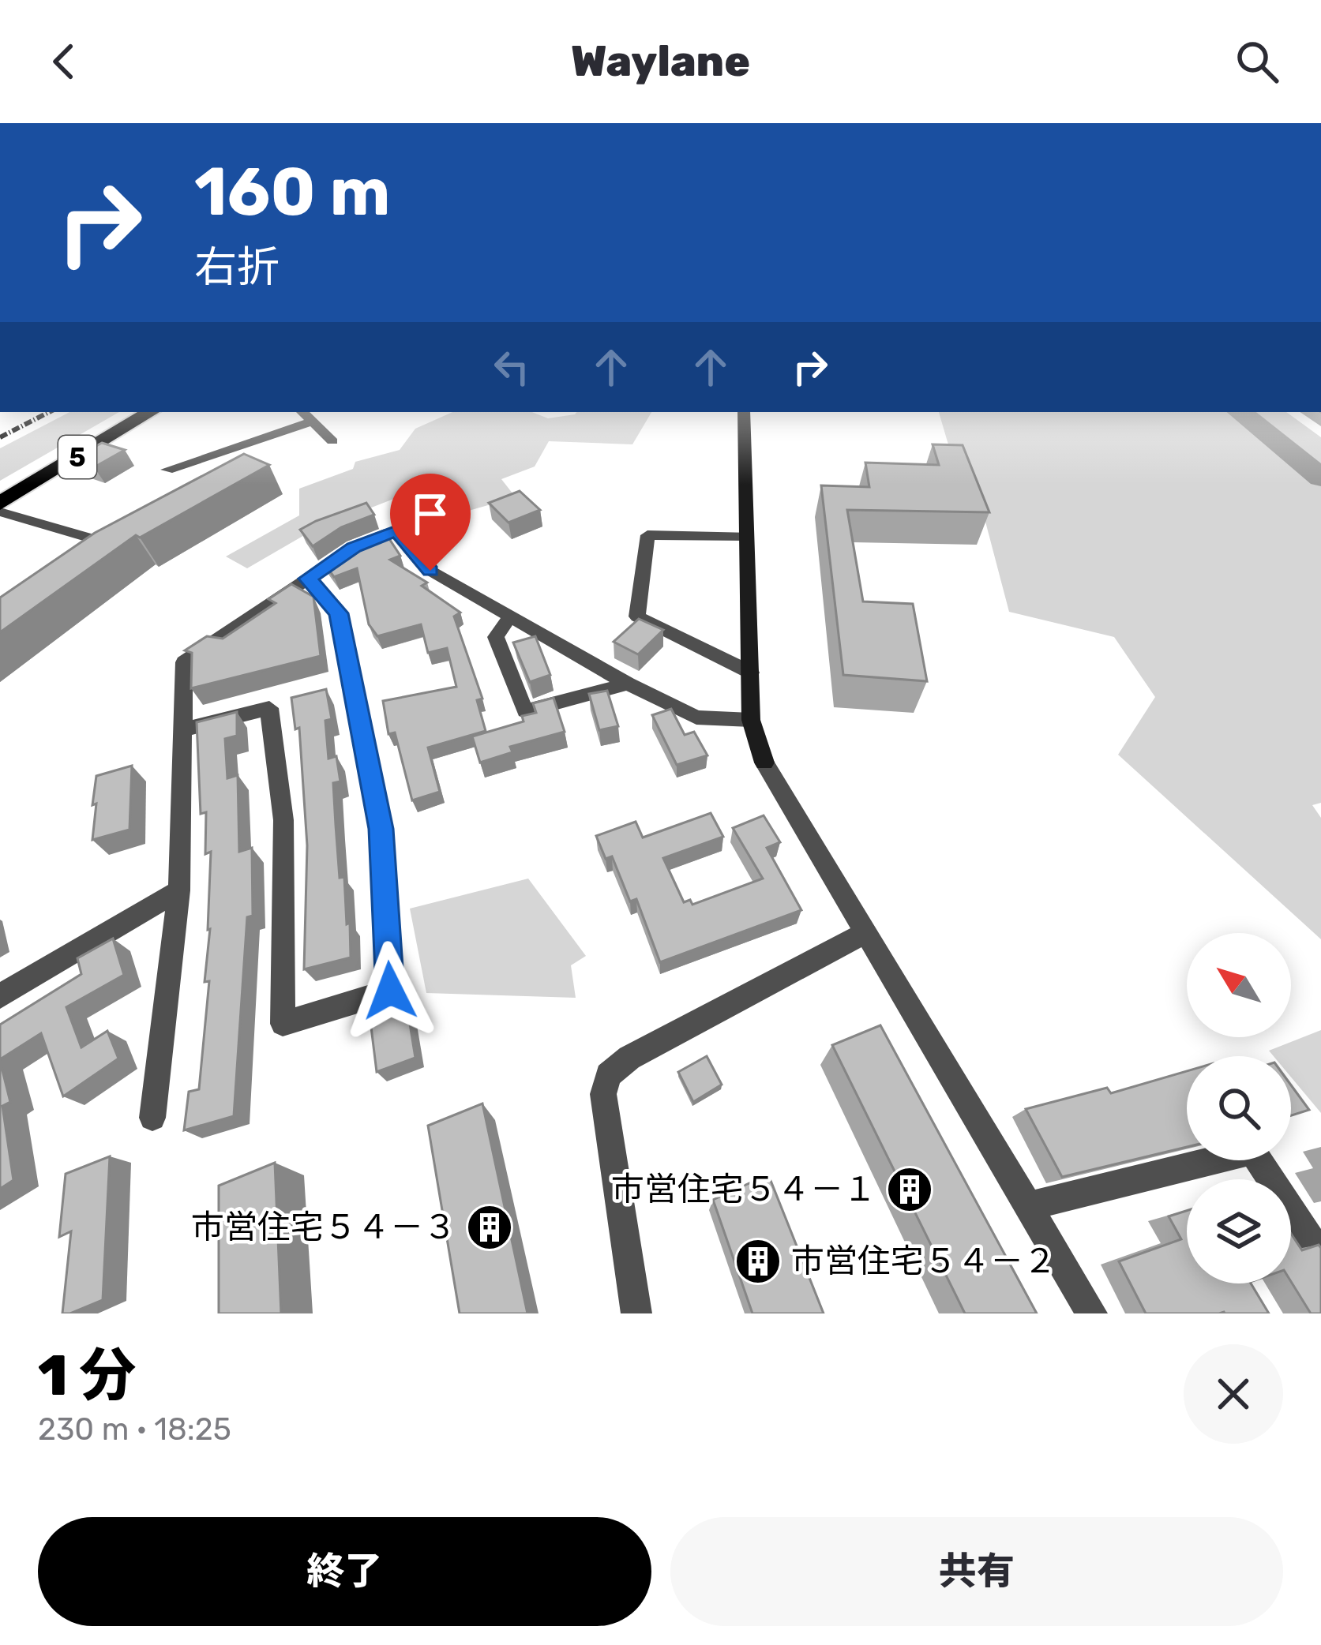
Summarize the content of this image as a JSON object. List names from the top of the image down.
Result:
{
  "streets": {
    "highway": ["5"]
  },
  "places": {
    "building": ["市営住宅５４－１", "市営住宅５４－３", "市営住宅５４－２"]
  },
  "north": "top left",
  "page": {
    "header": "Waylane",
    "turn": ["160 m", "右折"],
    "heading": ["1 分", "230 m · 18:25"],
    "buttons": ["終了", "共有"]
  }
}
